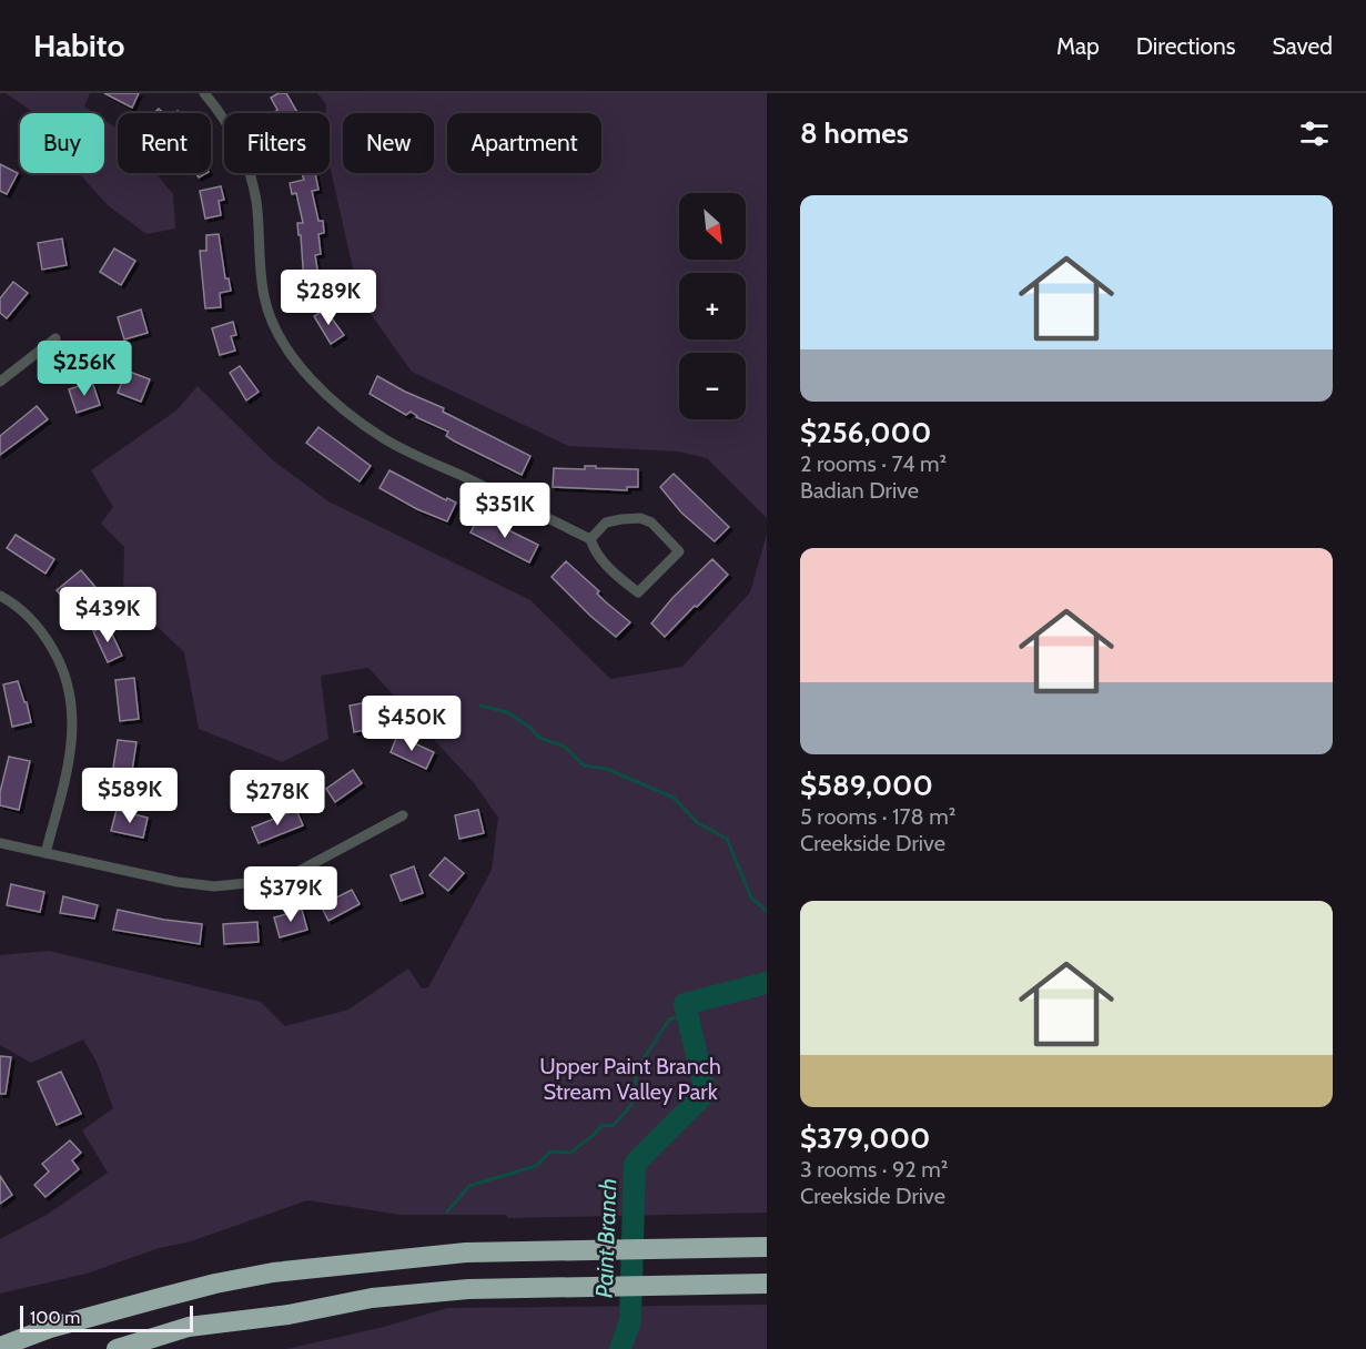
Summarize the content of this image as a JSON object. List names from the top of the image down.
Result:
{
  "water": ["Paint Branch"],
  "parks": ["Upper Paint Branch Stream Valley Park"],
  "scale_bar": "100 m",
  "north": "bottom right",
  "page": {
    "header": "Habito",
    "nav": ["Map", "Directions", "Saved"],
    "heading": "8 homes",
    "chip": [
      "Buy",
      "Rent",
      "Filters",
      "New",
      "Apartment"
    ],
    "list": [
      {
        "name": "$256,000",
        "note": "2 rooms · 74 m² · Badian Drive"
      },
      {
        "name": "$589,000",
        "note": "5 rooms · 178 m² · Creekside Drive"
      },
      {
        "name": "$379,000",
        "note": "3 rooms · 92 m² · Creekside Drive"
      }
    ],
    "map_buttons": ["+", "−"],
    "price": [
      "$289K",
      "$256K",
      "$351K",
      "$439K",
      "$450K",
      "$589K",
      "$278K",
      "$379K"
    ],
    "scale": "100 m"
  }
}
